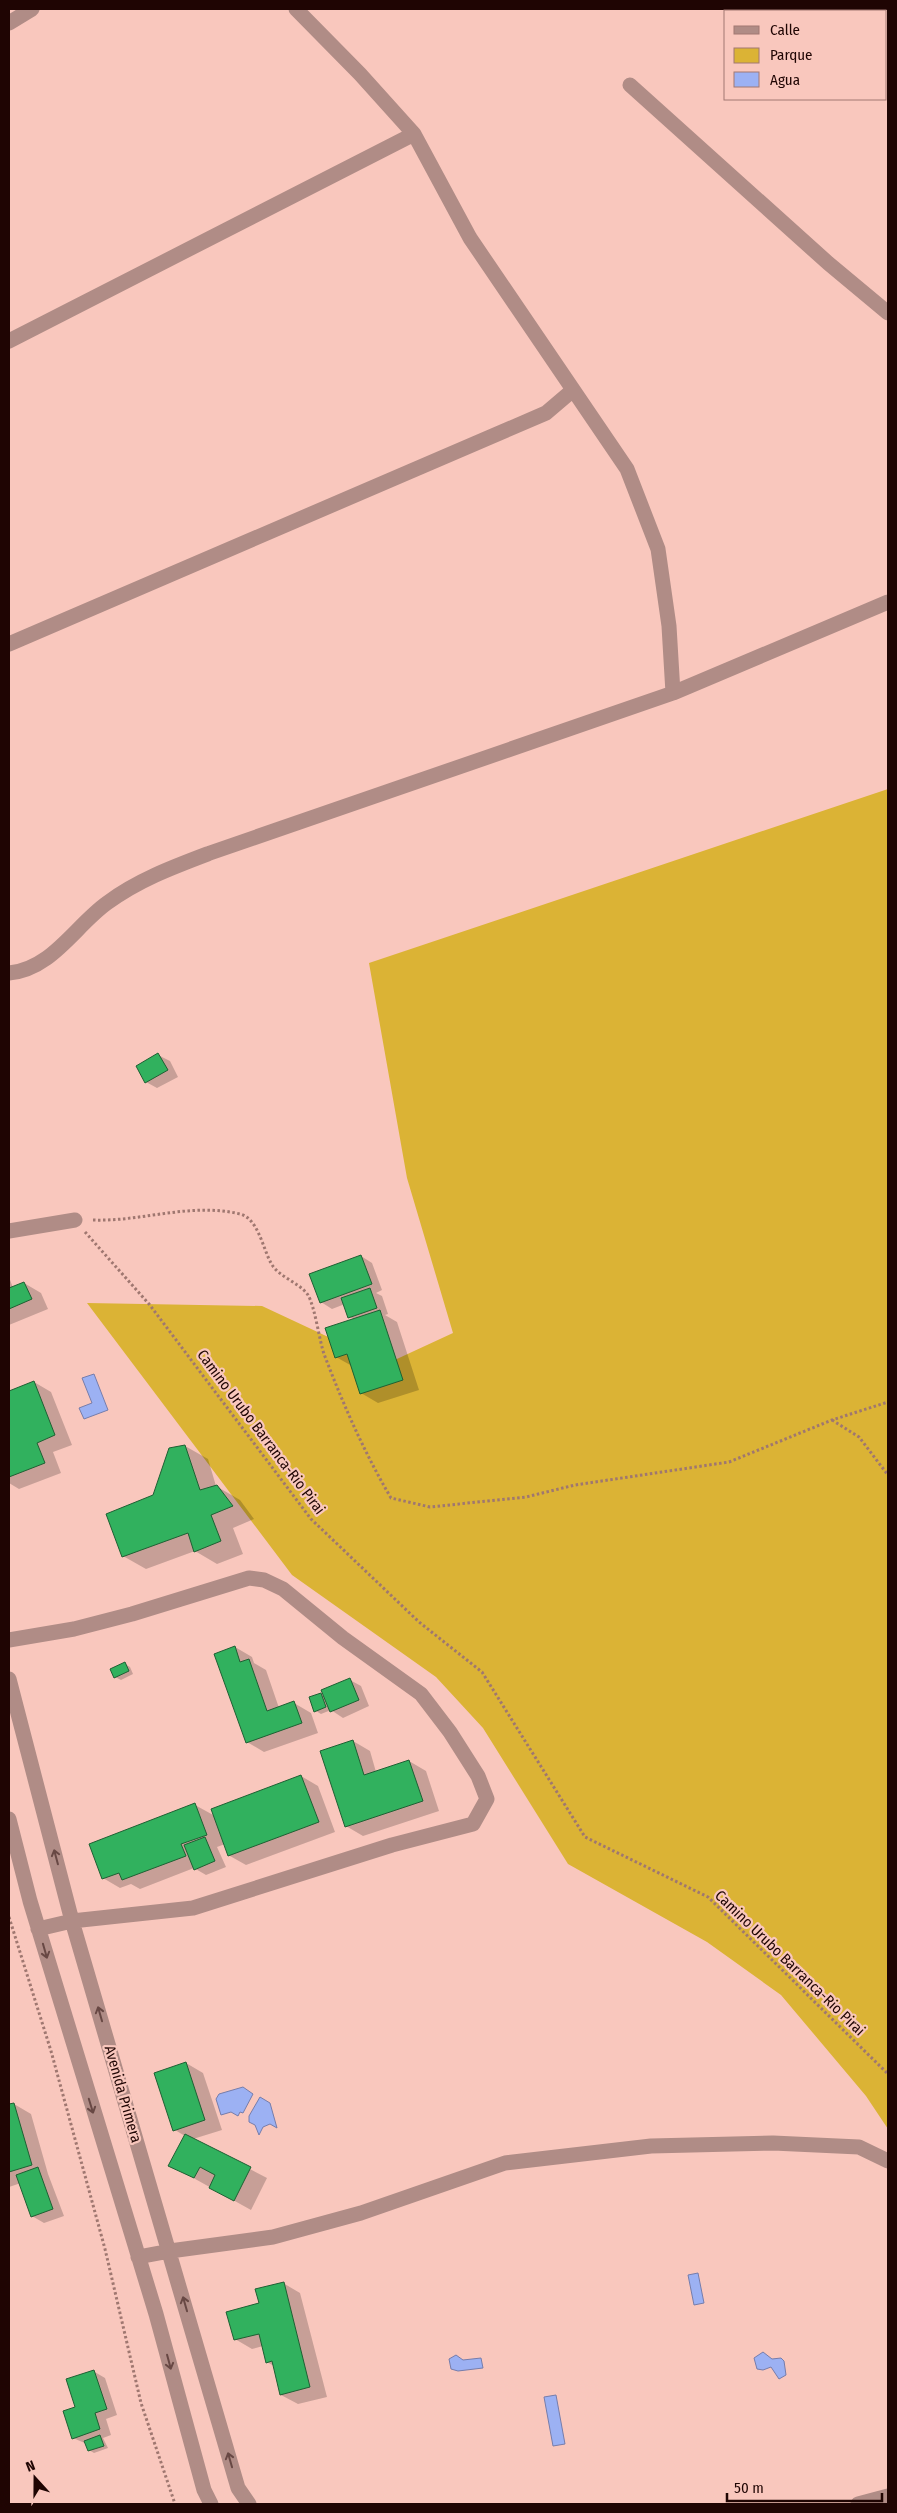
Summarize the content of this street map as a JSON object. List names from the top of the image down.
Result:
{
  "streets": {
    "street": ["Avenida Primera"],
    "path": ["Camino Urubo Barranca-Rio Pirai"]
  },
  "legend": ["Calle", "Parque", "Agua"],
  "scale_bar": "50 m",
  "north": "top"
}
